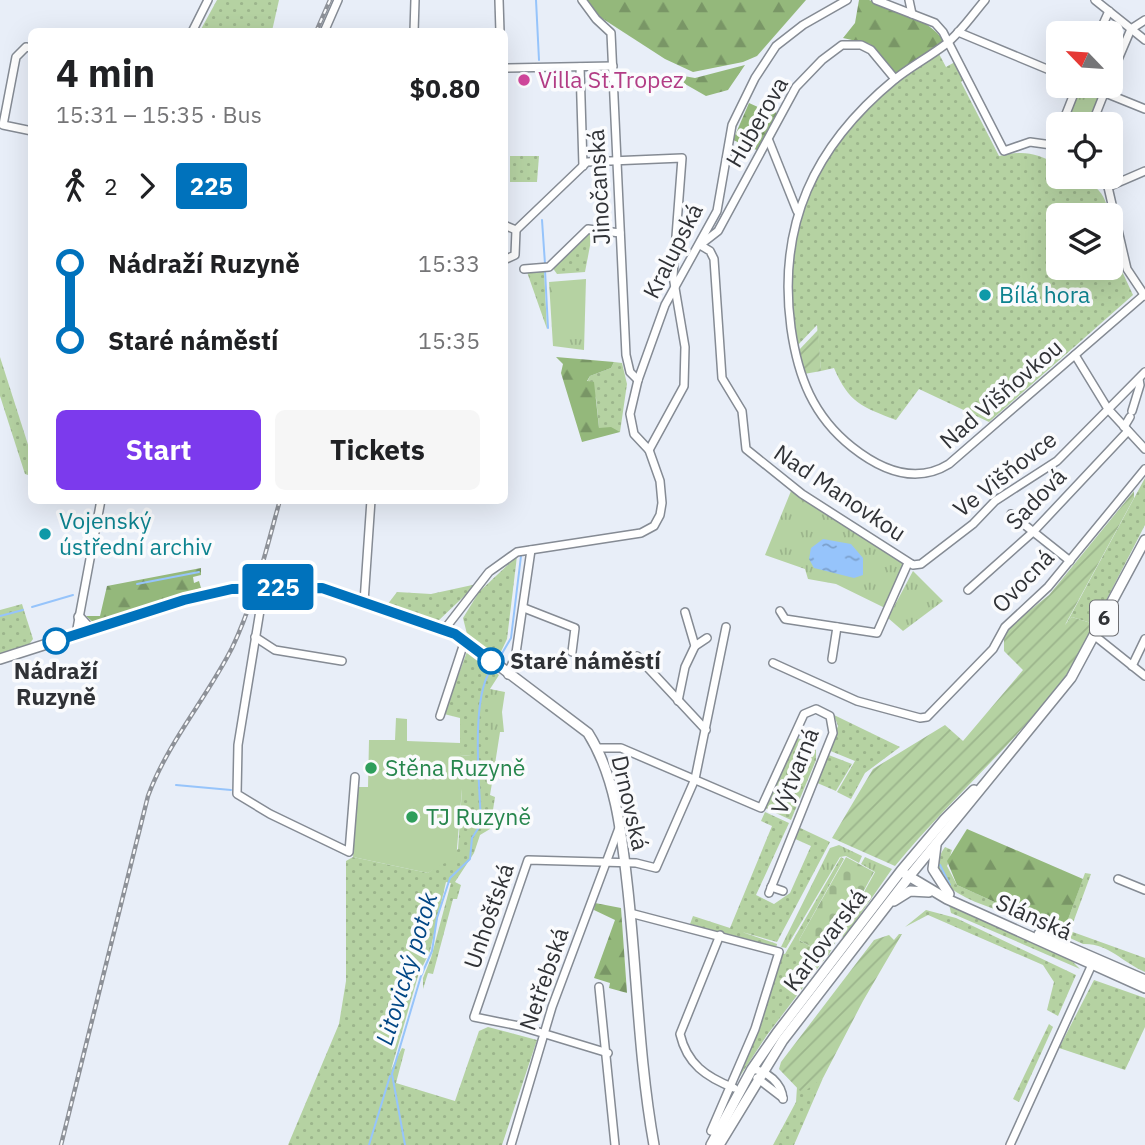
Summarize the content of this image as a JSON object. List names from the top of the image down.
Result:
{
  "streets": {
    "main road": [
      "6",
      "Drnovská",
      "Slánská",
      "Karlovarská"
    ],
    "street": [
      "Huberova",
      "Jinočanská",
      "Kralupská",
      "Nad Višňovkou",
      "Ve Višňovce",
      "Nad Manovkou",
      "Sadová",
      "Ovocná",
      "Výtvarná",
      "Unhošťská",
      "Netřebská"
    ]
  },
  "crossings": [
    ["Huberova", "Kralupská"],
    ["Huberova", "Nad Višňovkou"],
    ["Huberova", "Nad Manovkou"],
    ["Jinočanská", "Kralupská"],
    ["Kralupská", "Nad Manovkou"],
    ["Ve Višňovce", "Nad Manovkou"],
    ["Ve Višňovce", "Sadová"],
    ["Drnovská", "Netřebská"],
    ["Unhošťská", "Netřebská"],
    ["Slánská", "Karlovarská"]
  ],
  "water": ["Litovický potok"],
  "places": [
    "Villa St.Tropez",
    "Bílá hora",
    "Vojenský ústřední archiv",
    "Nádraží Ruzyně",
    "Staré náměstí",
    "Stěna Ruzyně",
    "TJ Ruzyně"
  ],
  "lines": ["bus line 225"],
  "north": "top left",
  "page": {
    "on_map": "225",
    "heading": ["4 min", "15:31 – 15:35 · Bus", "$0.80"],
    "legs": ["2", "225"],
    "list": [
      {
        "name": "Nádraží Ruzyně",
        "value": "15:33"
      },
      {
        "name": "Staré náměstí",
        "value": "15:35"
      }
    ],
    "buttons": ["Start", "Tickets"]
  }
}
